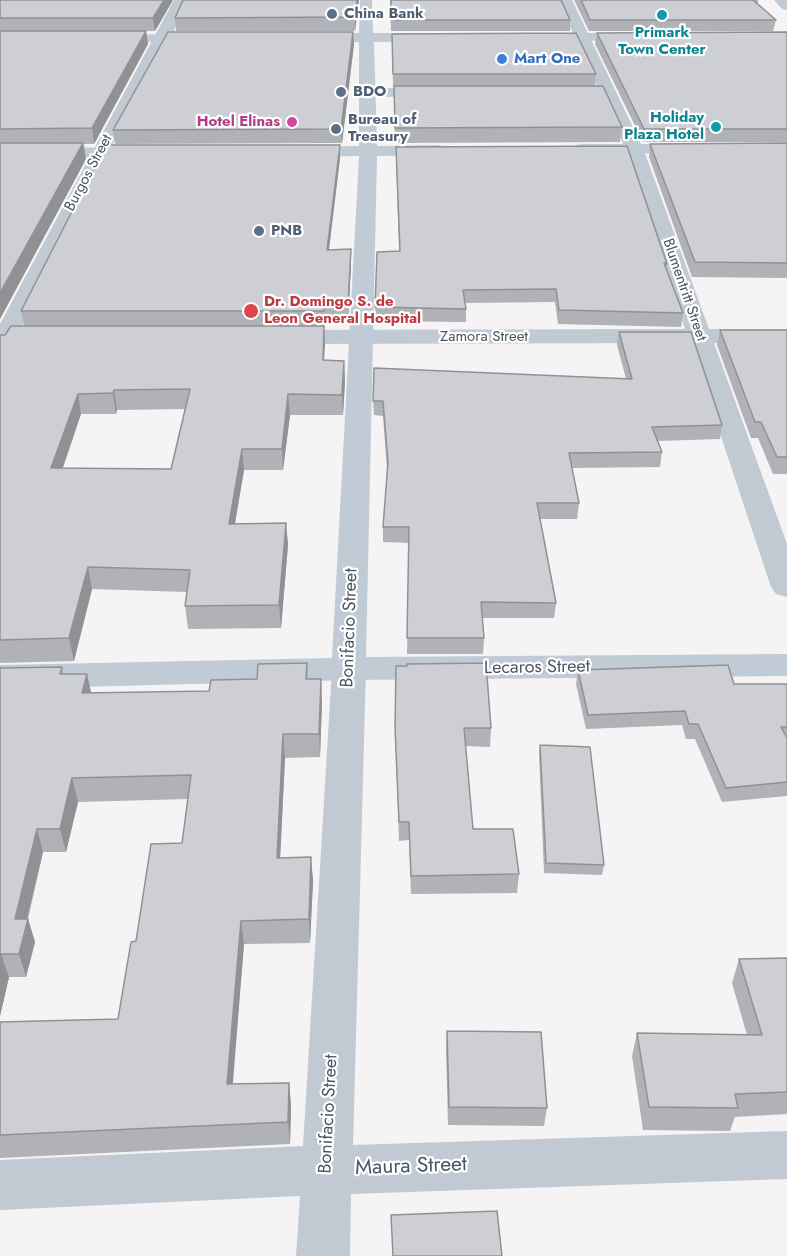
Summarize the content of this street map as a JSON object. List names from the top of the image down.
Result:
{
  "streets": {
    "street": [
      "Burgos Street",
      "Blumentritt Street",
      "Zamora Street",
      "Bonifacio Street",
      "Lecaros Street",
      "Maura Street"
    ]
  },
  "crossings": [
    ["Blumentritt Street", "Zamora Street"],
    ["Zamora Street", "Bonifacio Street"],
    ["Bonifacio Street", "Lecaros Street"],
    ["Bonifacio Street", "Maura Street"]
  ],
  "places": [
    "China Bank",
    "Primark Town Center",
    "Mart One",
    "BDO",
    "Hotel Elinas",
    "Holiday Plaza Hotel",
    "Bureau of Treasury",
    "PNB",
    "Dr. Domingo S. de Leon General Hospital"
  ]
}
